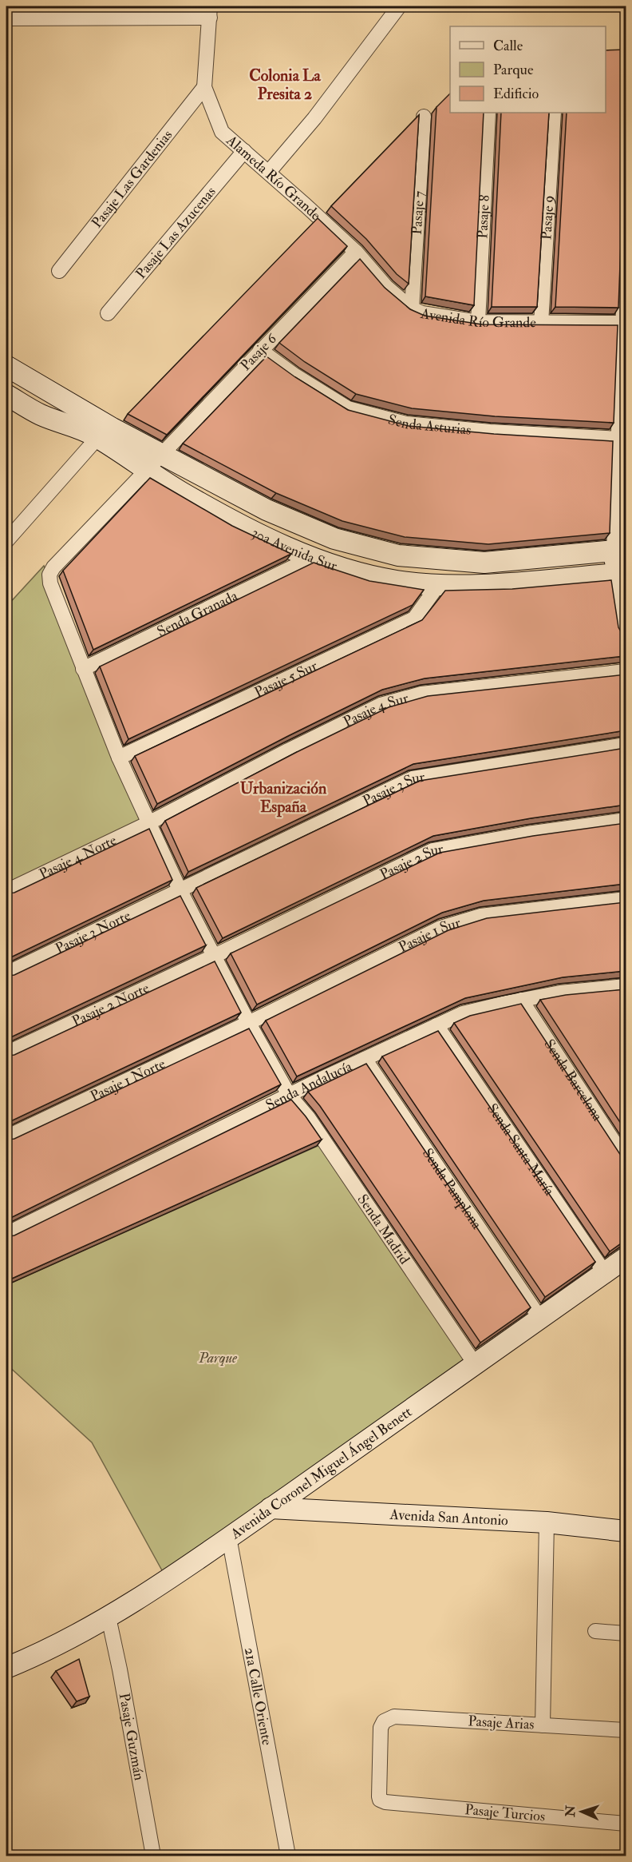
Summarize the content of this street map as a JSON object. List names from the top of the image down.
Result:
{
  "streets": {
    "street": [
      "Alameda Río Grande",
      "Pasaje Las Gardenias",
      "Pasaje 7",
      "Pasaje 8",
      "Pasaje 9",
      "Pasaje Las Azucenas",
      "Avenida Río Grande",
      "Pasaje 6",
      "Senda Asturias",
      "30a Avenida Sur",
      "Senda Granada",
      "Pasaje 5 Sur",
      "Pasaje 4 Sur",
      "Pasaje 3 Sur",
      "Pasaje 4 Norte",
      "Pasaje 2 Sur",
      "Pasaje 3 Norte",
      "Pasaje 1 Sur",
      "Pasaje 2 Norte",
      "Pasaje 1 Norte",
      "Senda Barcelona",
      "Senda Andalucía",
      "Senda Santa María",
      "Senda Pamplona",
      "Senda Madrid",
      "Avenida Coronel Miguel Ángel Benett",
      "Avenida San Antonio",
      "21a Calle Oriente",
      "Pasaje Arias",
      "Pasaje Guzmán",
      "Pasaje Turcios"
    ]
  },
  "crossings": [
    ["Alameda Río Grande", "Pasaje Las Gardenias"],
    ["Alameda Río Grande", "Pasaje Las Azucenas"],
    ["Alameda Río Grande", "Avenida Río Grande"],
    ["Alameda Río Grande", "Pasaje 6"],
    ["Pasaje 7", "Avenida Río Grande"],
    ["Pasaje 8", "Avenida Río Grande"],
    ["Pasaje 9", "Avenida Río Grande"],
    ["Avenida Río Grande", "Pasaje 6"],
    ["Pasaje 6", "Senda Asturias"],
    ["Pasaje 6", "30a Avenida Sur"],
    ["Pasaje 6", "Senda Granada"],
    ["Pasaje 6", "Senda Madrid"],
    ["30a Avenida Sur", "Senda Granada"],
    ["30a Avenida Sur", "Pasaje 5 Sur"],
    ["Senda Granada", "Senda Madrid"],
    ["Pasaje 5 Sur", "Senda Madrid"],
    ["Pasaje 4 Sur", "Pasaje 4 Norte"],
    ["Pasaje 4 Sur", "Senda Madrid"],
    ["Pasaje 3 Sur", "Pasaje 3 Norte"],
    ["Pasaje 3 Sur", "Senda Madrid"],
    ["Pasaje 4 Norte", "Senda Madrid"],
    ["Pasaje 2 Sur", "Pasaje 2 Norte"],
    ["Pasaje 2 Sur", "Senda Madrid"],
    ["Pasaje 3 Norte", "Senda Madrid"],
    ["Pasaje 1 Sur", "Pasaje 1 Norte"],
    ["Pasaje 1 Sur", "Senda Madrid"],
    ["Pasaje 2 Norte", "Senda Madrid"],
    ["Pasaje 1 Norte", "Senda Madrid"],
    ["Senda Barcelona", "Senda Andalucía"],
    ["Senda Andalucía", "Senda Santa María"],
    ["Senda Andalucía", "Senda Pamplona"],
    ["Senda Andalucía", "Senda Madrid"],
    ["Senda Santa María", "Avenida Coronel Miguel Ángel Benett"],
    ["Senda Pamplona", "Avenida Coronel Miguel Ángel Benett"],
    ["Senda Madrid", "Avenida Coronel Miguel Ángel Benett"],
    ["Avenida Coronel Miguel Ángel Benett", "Avenida San Antonio"],
    ["Avenida Coronel Miguel Ángel Benett", "21a Calle Oriente"],
    ["Avenida Coronel Miguel Ángel Benett", "Pasaje Guzmán"],
    ["Pasaje Arias", "Pasaje Turcios"]
  ],
  "districts": ["Colonia La Presita 2", "Urbanización España"],
  "parks": ["Parque"],
  "legend": ["Calle", "Parque", "Edificio"],
  "north": "left"
}
